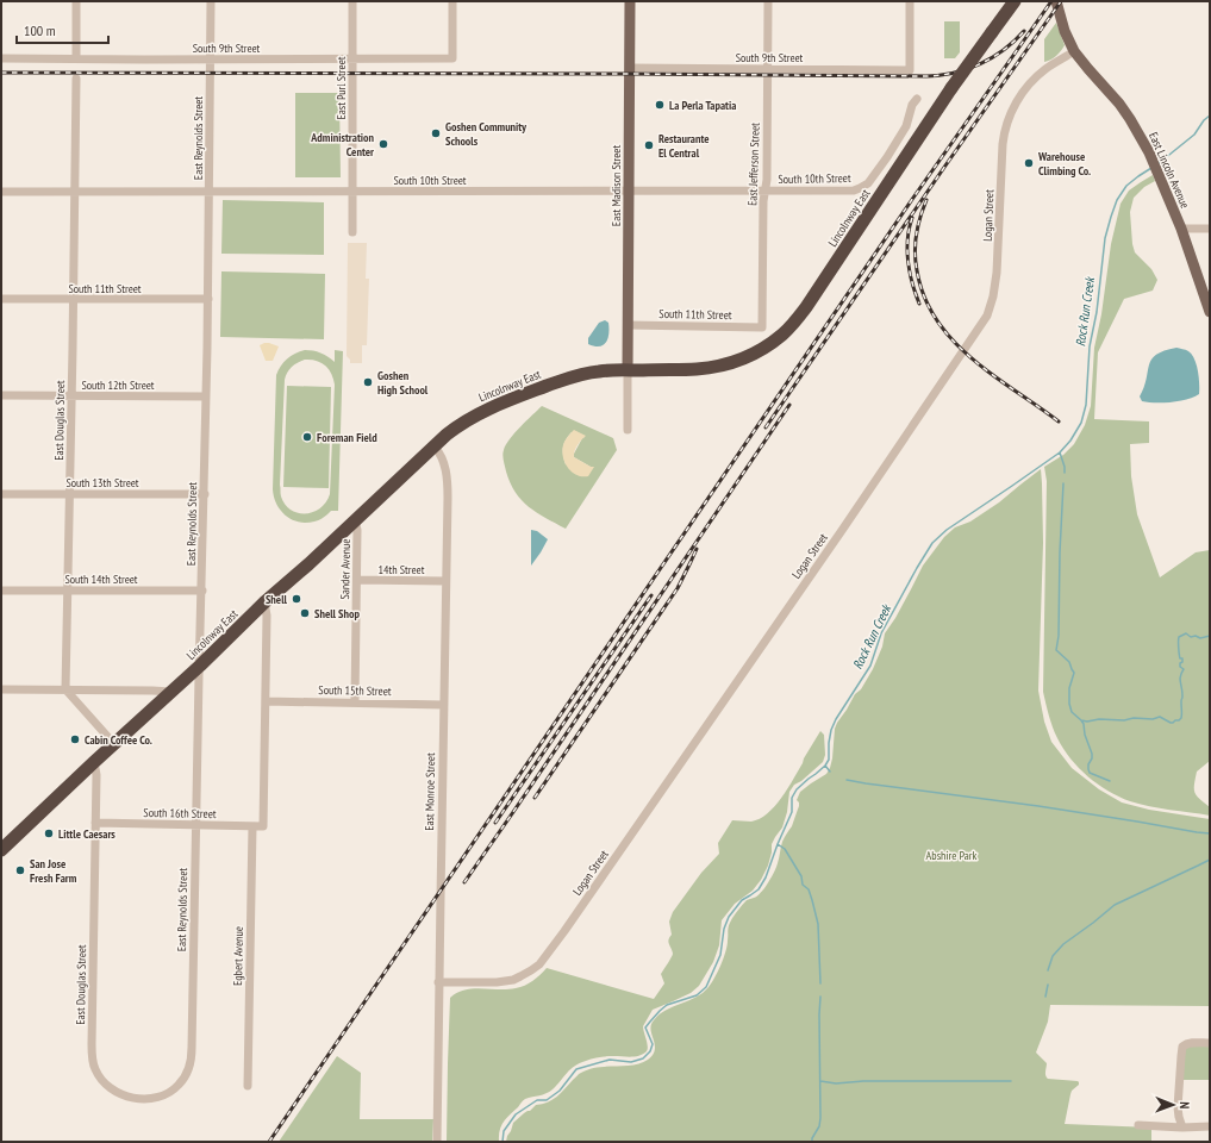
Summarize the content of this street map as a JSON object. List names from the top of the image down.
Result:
{
  "streets": {
    "highway": ["Lincolnway East"],
    "main road": ["East Lincoln Avenue", "East Madison Street"],
    "street": [
      "South 9th Street",
      "East Purl Street",
      "East Reynolds Street",
      "East Jefferson Street",
      "South 10th Street",
      "Logan Street",
      "South 11th Street",
      "South 12th Street",
      "East Douglas Street",
      "South 13th Street",
      "Sander Avenue",
      "14th Street",
      "South 14th Street",
      "South 15th Street",
      "East Monroe Street",
      "South 16th Street",
      "Egbert Avenue"
    ]
  },
  "crossings": [
    ["South 9th Street", "East Purl Street"],
    ["South 9th Street", "East Reynolds Street"],
    ["South 9th Street", "East Jefferson Street"],
    ["South 9th Street", "East Madison Street"],
    ["East Purl Street", "South 10th Street"],
    ["East Reynolds Street", "South 10th Street"],
    ["East Reynolds Street", "Lincolnway East"],
    ["East Reynolds Street", "South 11th Street"],
    ["East Reynolds Street", "South 12th Street"],
    ["East Reynolds Street", "East Douglas Street"],
    ["East Reynolds Street", "South 13th Street"],
    ["East Reynolds Street", "South 14th Street"],
    ["East Reynolds Street", "South 16th Street"],
    ["East Jefferson Street", "South 10th Street"],
    ["East Jefferson Street", "South 11th Street"],
    ["East Lincoln Avenue", "Logan Street"],
    ["South 10th Street", "East Madison Street"],
    ["South 10th Street", "East Douglas Street"],
    ["East Madison Street", "Lincolnway East"],
    ["East Madison Street", "South 11th Street"],
    ["Logan Street", "East Monroe Street"],
    ["Lincolnway East", "East Douglas Street"],
    ["Lincolnway East", "Sander Avenue"],
    ["Lincolnway East", "East Monroe Street"],
    ["South 11th Street", "East Douglas Street"],
    ["South 12th Street", "East Douglas Street"],
    ["East Douglas Street", "South 13th Street"],
    ["East Douglas Street", "South 14th Street"],
    ["East Douglas Street", "South 16th Street"],
    ["Sander Avenue", "14th Street"],
    ["Sander Avenue", "South 15th Street"],
    ["14th Street", "East Monroe Street"],
    ["South 15th Street", "East Monroe Street"],
    ["South 15th Street", "South 16th Street"],
    ["South 16th Street", "Egbert Avenue"]
  ],
  "water": ["Rock Run Creek"],
  "parks": ["Abshire Park"],
  "places": [
    "La Perla Tapatia",
    "Goshen Community Schools",
    "Administration Center",
    "Restaurante El Central",
    "Warehouse Climbing Co.",
    "Goshen High School",
    "Foreman Field",
    "Shell",
    "Shell Shop",
    "Cabin Coffee Co.",
    "Little Caesars",
    "San Jose Fresh Farm"
  ],
  "scale_bar": "100 m",
  "north": "right"
}
